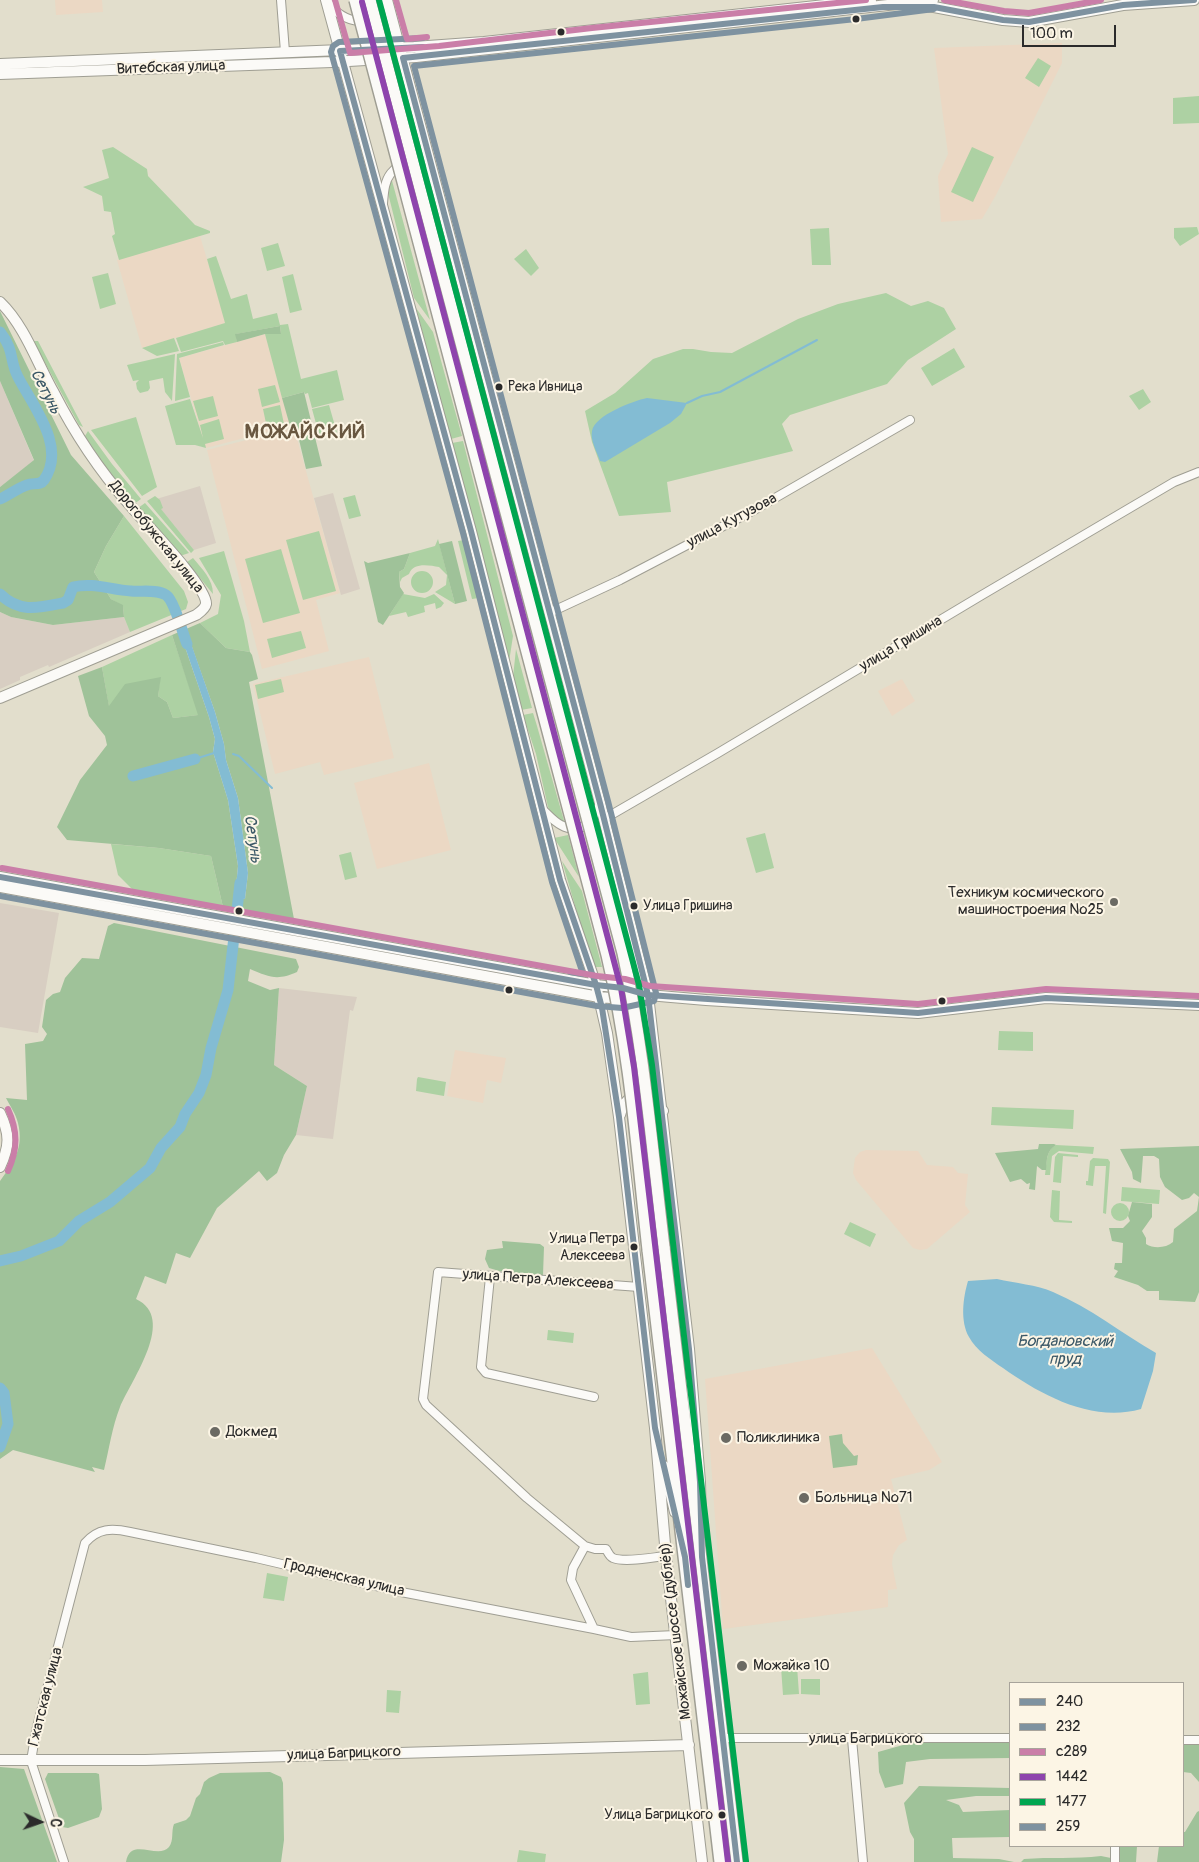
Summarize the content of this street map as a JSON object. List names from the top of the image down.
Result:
{
  "streets": {
    "main road": [
      "Витебская улица",
      "Дорогобужская улица",
      "Можайское шоссе (дублёр)",
      "улица Багрицкого"
    ],
    "street": [
      "улица Кутузова",
      "улица Гришина",
      "улица Петра Алексеева",
      "Гродненская улица",
      "Гжатская улица"
    ]
  },
  "crossings": [
    ["Витебская улица", "Можайское шоссе (дублёр)"],
    ["улица Петра Алексеева", "Можайское шоссе (дублёр)"],
    ["Гродненская улица", "Можайское шоссе (дублёр)"],
    ["Гродненская улица", "Гжатская улица"],
    ["Можайское шоссе (дублёр)", "улица Багрицкого"],
    ["Гжатская улица", "улица Багрицкого"]
  ],
  "districts": ["МОЖАЙСКИЙ"],
  "water": ["Сетунь", "Богдановский пруд"],
  "places": [
    "Река Ивница",
    "Техникум космического машиностроения №25",
    "Улица Гришина",
    "Улица Петра Алексеева",
    "Докмед",
    "Поликлиника",
    "Больница №71",
    "Можайка 10",
    "Улица Багрицкого"
  ],
  "lines": [
    "transit line 240",
    "transit line с289",
    "transit line 1477",
    "transit line 1442",
    "transit line 232",
    "transit line 259"
  ],
  "legend": [
    "240",
    "232",
    "с289",
    "1442",
    "1477",
    "259"
  ],
  "scale_bar": "100 m",
  "north": "right"
}
